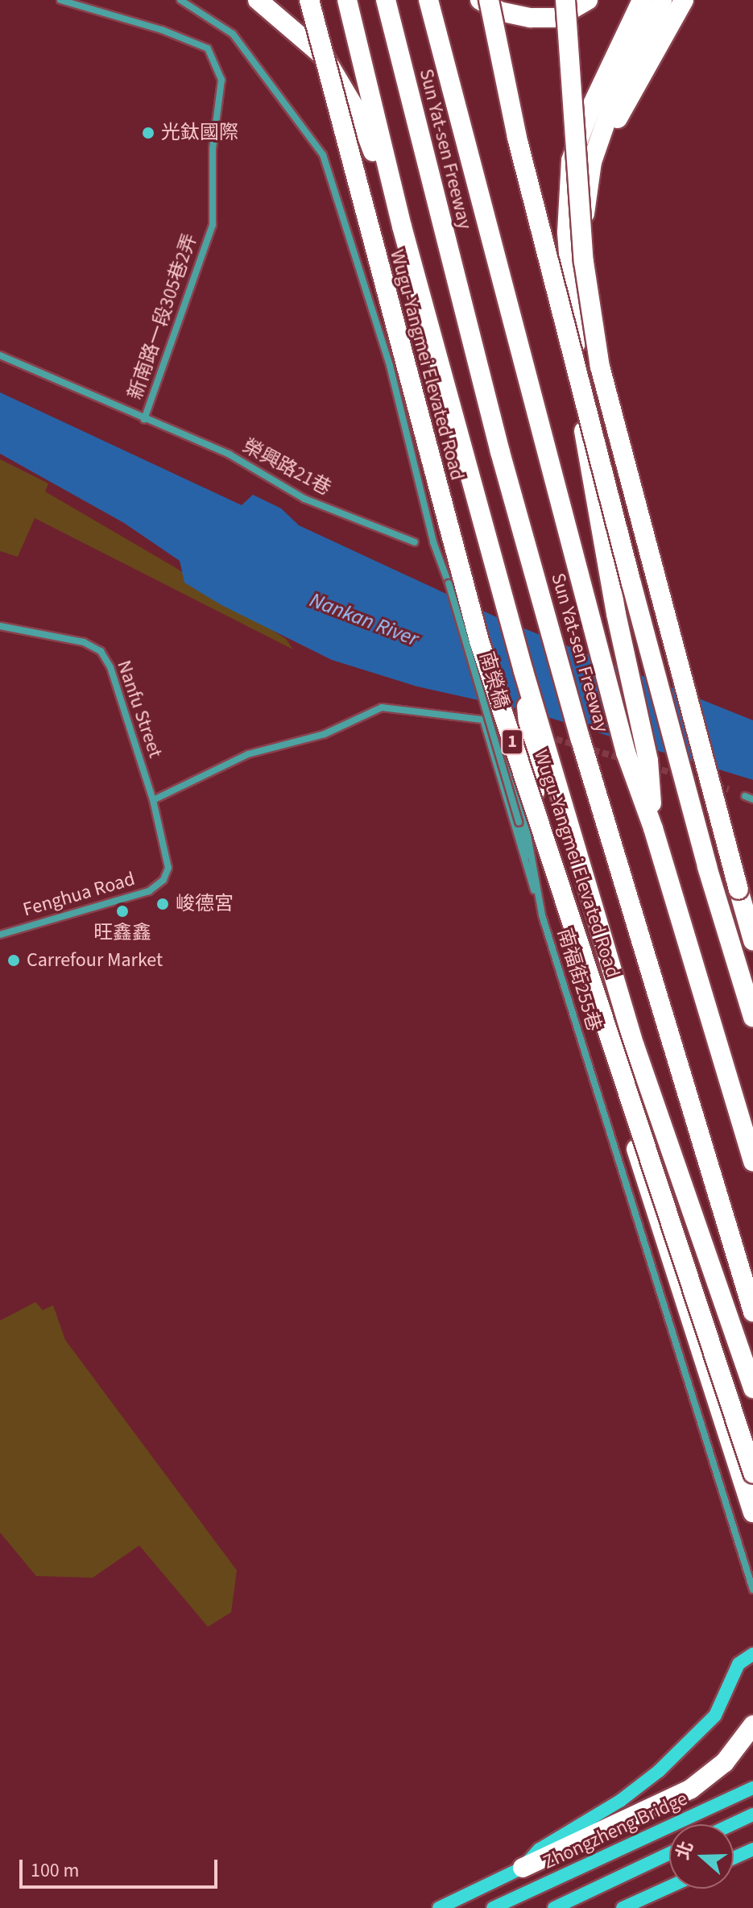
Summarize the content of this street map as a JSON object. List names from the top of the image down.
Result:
{
  "streets": {
    "highway": ["Sun Yat-sen Freeway", "Wugu-Yangmei Elevated Road", "1"],
    "street": [
      "新南路一段305巷2弄",
      "榮興路21巷",
      "南榮橋",
      "Nanfu Street",
      "Fenghua Road",
      "南福街255巷",
      "Zhongzheng Bridge"
    ]
  },
  "crossings": [
    ["新南路一段305巷2弄", "榮興路21巷"],
    ["南榮橋", "南福街255巷"],
    ["Nanfu Street", "Fenghua Road"]
  ],
  "water": ["Nankan River"],
  "places": [
    "光鈦國際",
    "峻德宮",
    "旺鑫鑫",
    "Carrefour Market"
  ],
  "scale_bar": "100 m",
  "north": "left"
}
